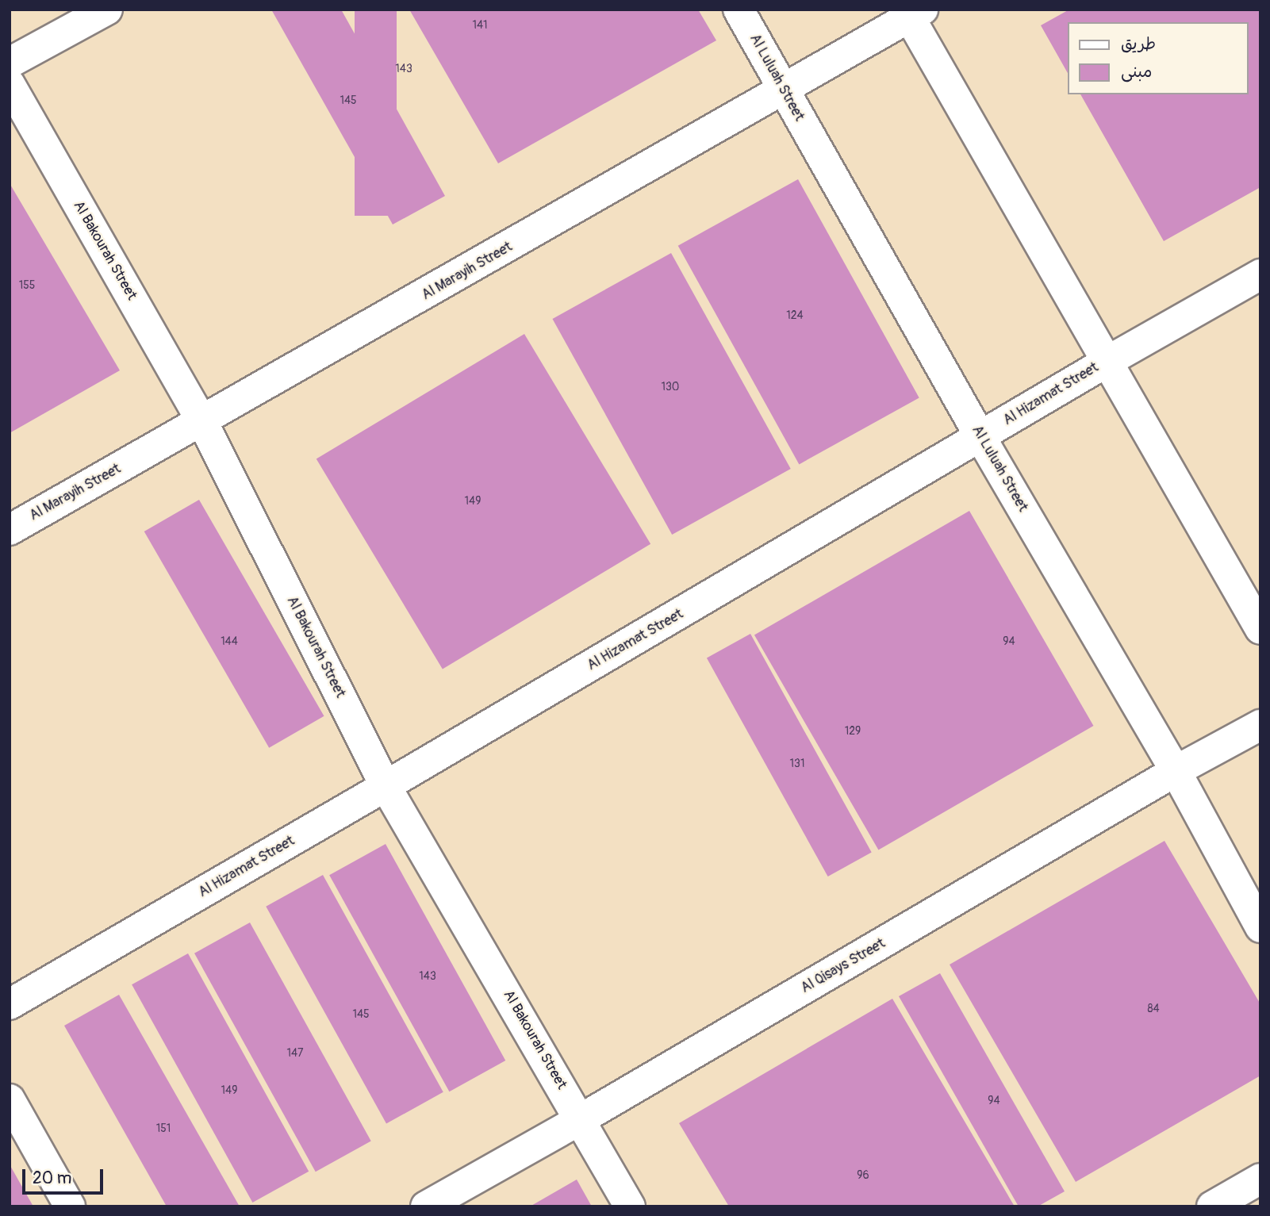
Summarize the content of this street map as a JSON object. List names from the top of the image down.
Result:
{
  "streets": {
    "street": [
      "Al Luluah Street",
      "Al Bakourah Street",
      "Al Marayih Street",
      "Al Hizamat Street",
      "Al Qisays Street"
    ]
  },
  "crossings": [
    ["Al Luluah Street", "Al Marayih Street"],
    ["Al Luluah Street", "Al Hizamat Street"],
    ["Al Luluah Street", "Al Qisays Street"],
    ["Al Bakourah Street", "Al Marayih Street"],
    ["Al Bakourah Street", "Al Hizamat Street"],
    ["Al Bakourah Street", "Al Qisays Street"]
  ],
  "house_numbers": [
    "141",
    "143",
    "145",
    "155",
    "124",
    "130",
    "149",
    "144",
    "94",
    "129",
    "131",
    "143",
    "84",
    "145",
    "147",
    "149",
    "94",
    "151",
    "96"
  ],
  "legend": ["طريق", "مبنى"],
  "scale_bar": "20 m"
}
